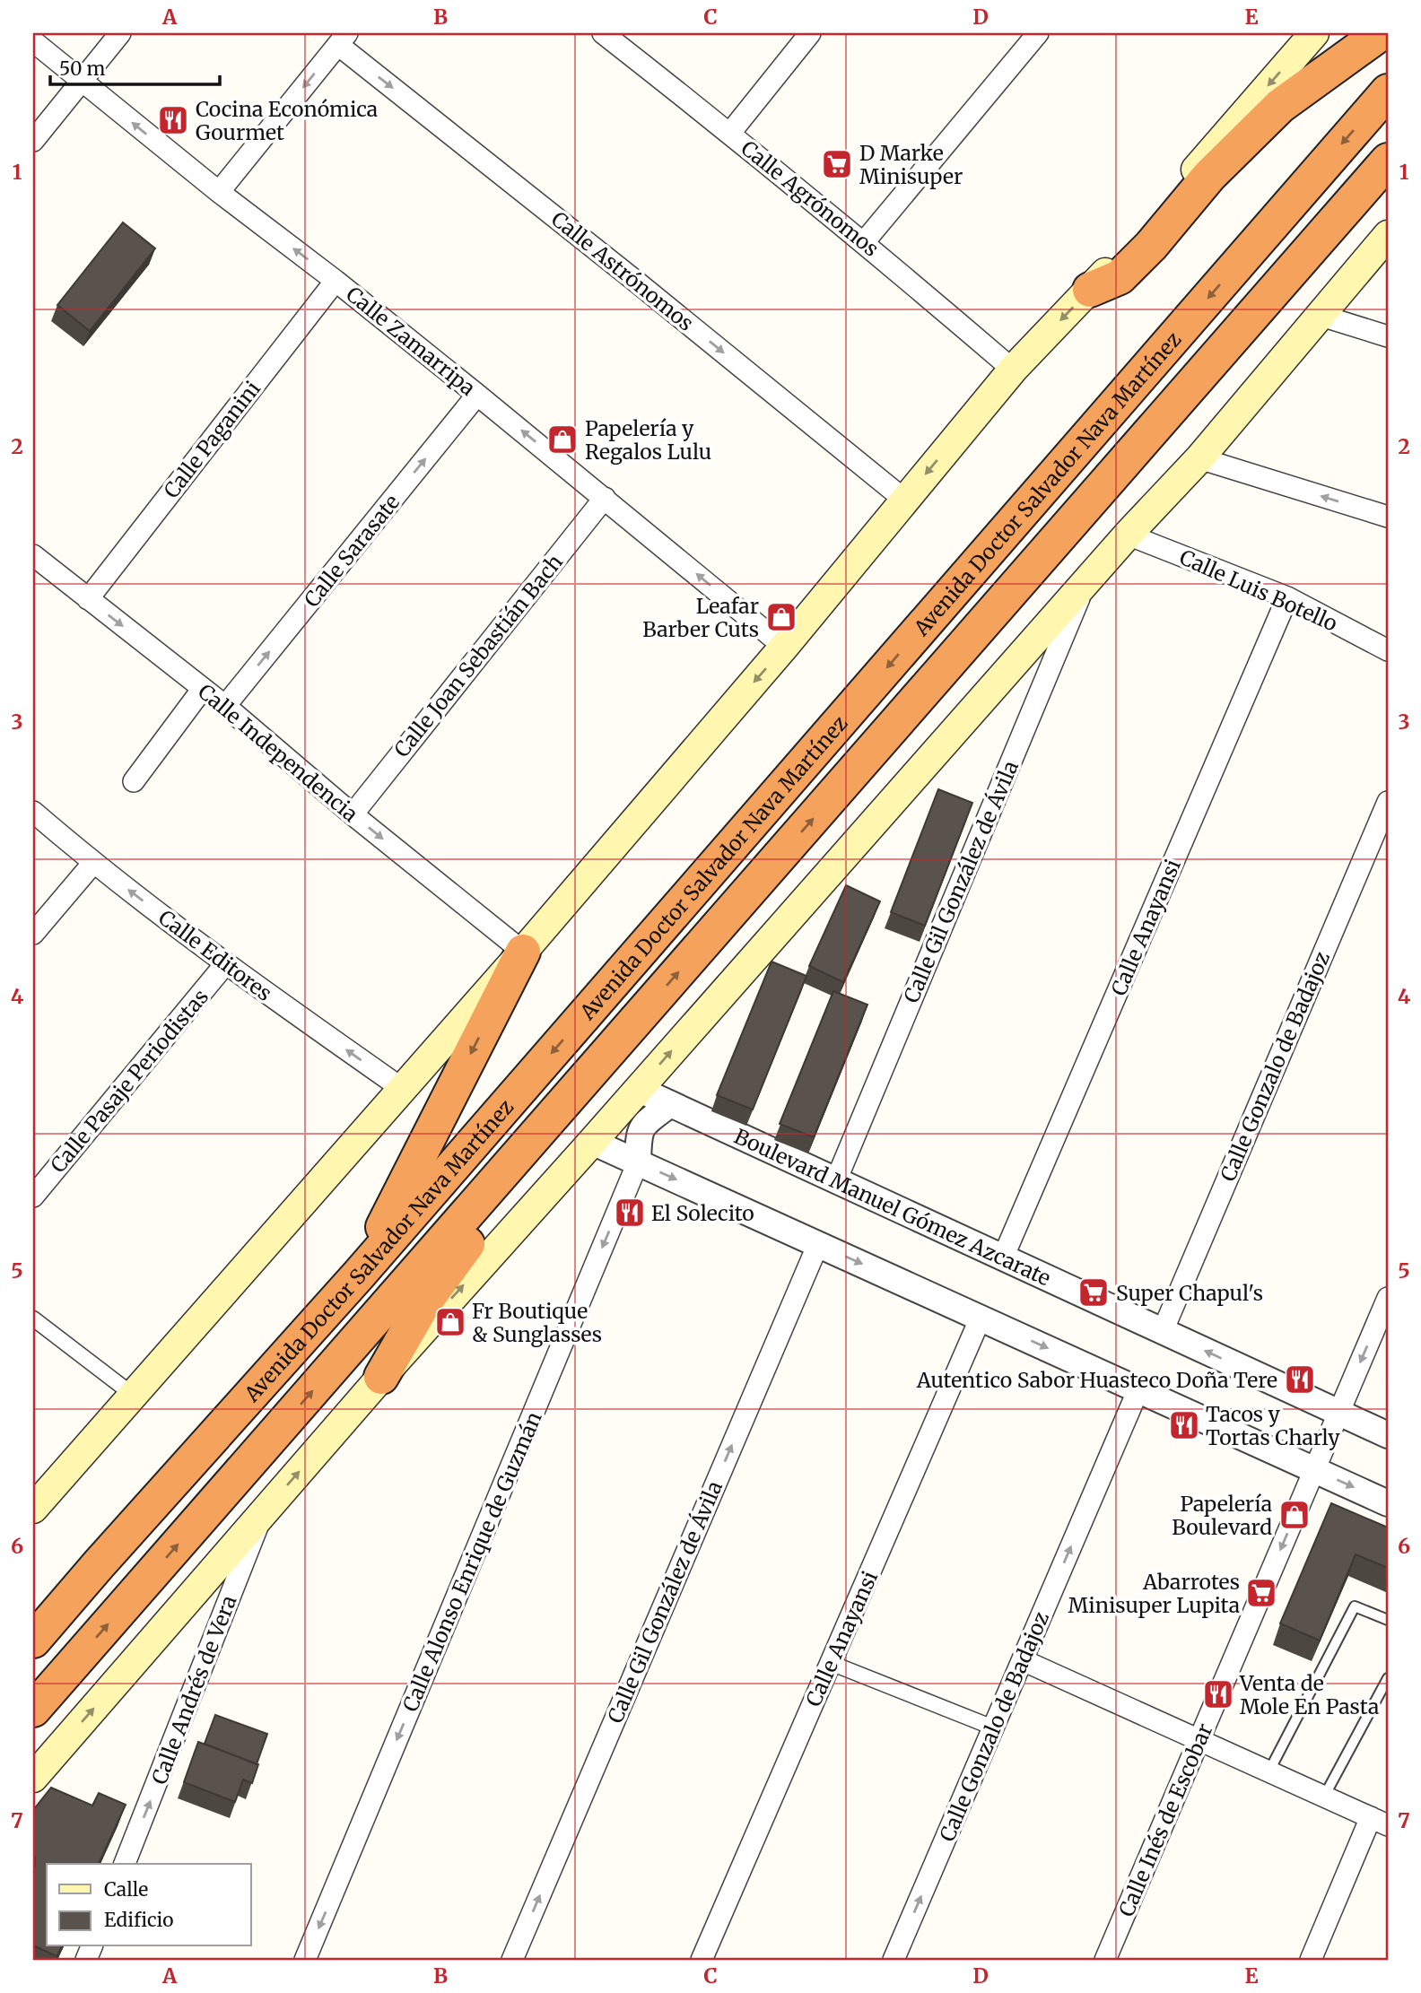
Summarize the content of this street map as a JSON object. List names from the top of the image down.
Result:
{
  "streets": {
    "highway": ["Avenida Doctor Salvador Nava Martínez"],
    "street": [
      "Calle Agrónomos",
      "Calle Astrónomos",
      "Calle Zamarripa",
      "Calle Paganini",
      "Calle Sarasate",
      "Calle Luis Botello",
      "Calle Joan Sebastián Bach",
      "Calle Independencia",
      "Calle Gil González de Ávila",
      "Calle Anayansi",
      "Calle Editores",
      "Calle Gonzalo de Badajoz",
      "Calle Pasaje Periodistas",
      "Boulevard Manuel Gómez Azcarate",
      "Calle Alonso Enrique de Guzmán",
      "Calle Andrés de Vera",
      "Calle Inés de Escobar"
    ]
  },
  "crossings": [
    ["Calle Zamarripa", "Calle Paganini"],
    ["Calle Zamarripa", "Calle Sarasate"],
    ["Calle Zamarripa", "Calle Joan Sebastián Bach"],
    ["Calle Paganini", "Calle Independencia"],
    ["Calle Sarasate", "Calle Independencia"],
    ["Calle Luis Botello", "Calle Anayansi"],
    ["Calle Joan Sebastián Bach", "Calle Independencia"],
    ["Calle Gil González de Ávila", "Boulevard Manuel Gómez Azcarate"],
    ["Calle Anayansi", "Boulevard Manuel Gómez Azcarate"],
    ["Calle Editores", "Calle Pasaje Periodistas"],
    ["Calle Gonzalo de Badajoz", "Boulevard Manuel Gómez Azcarate"],
    ["Boulevard Manuel Gómez Azcarate", "Calle Inés de Escobar"]
  ],
  "one_way": [
    "Calle Astrónomos",
    "Calle Zamarripa",
    "Calle Sarasate",
    "Calle Independencia",
    "Calle Gil González de Ávila",
    "Calle Editores",
    "Calle Gonzalo de Badajoz",
    "Calle Alonso Enrique de Guzmán",
    "Calle Andrés de Vera",
    "Calle Inés de Escobar"
  ],
  "places": {
    "restaurant": [
      "Cocina Económica Gourmet",
      "El Solecito",
      "Autentico Sabor Huasteco Doña Tere",
      "Tacos y Tortas Charly",
      "Venta de Mole En Pasta"
    ],
    "supermarket": ["D Marke Minisuper", "Super Chapul's", "Abarrotes Minisuper Lupita"],
    "shop": [
      "Papelería y Regalos Lulu",
      "Leafar Barber Cuts",
      "Fr Boutique & Sunglasses",
      "Papelería Boulevard"
    ]
  },
  "legend": ["Calle", "Edificio"],
  "scale_bar": "50 m",
  "grid": {
    "columns": [
      "A",
      "B",
      "C",
      "D",
      "E"
    ],
    "rows": [
      "1",
      "2",
      "3",
      "4",
      "5",
      "6",
      "7"
    ]
  }
}
